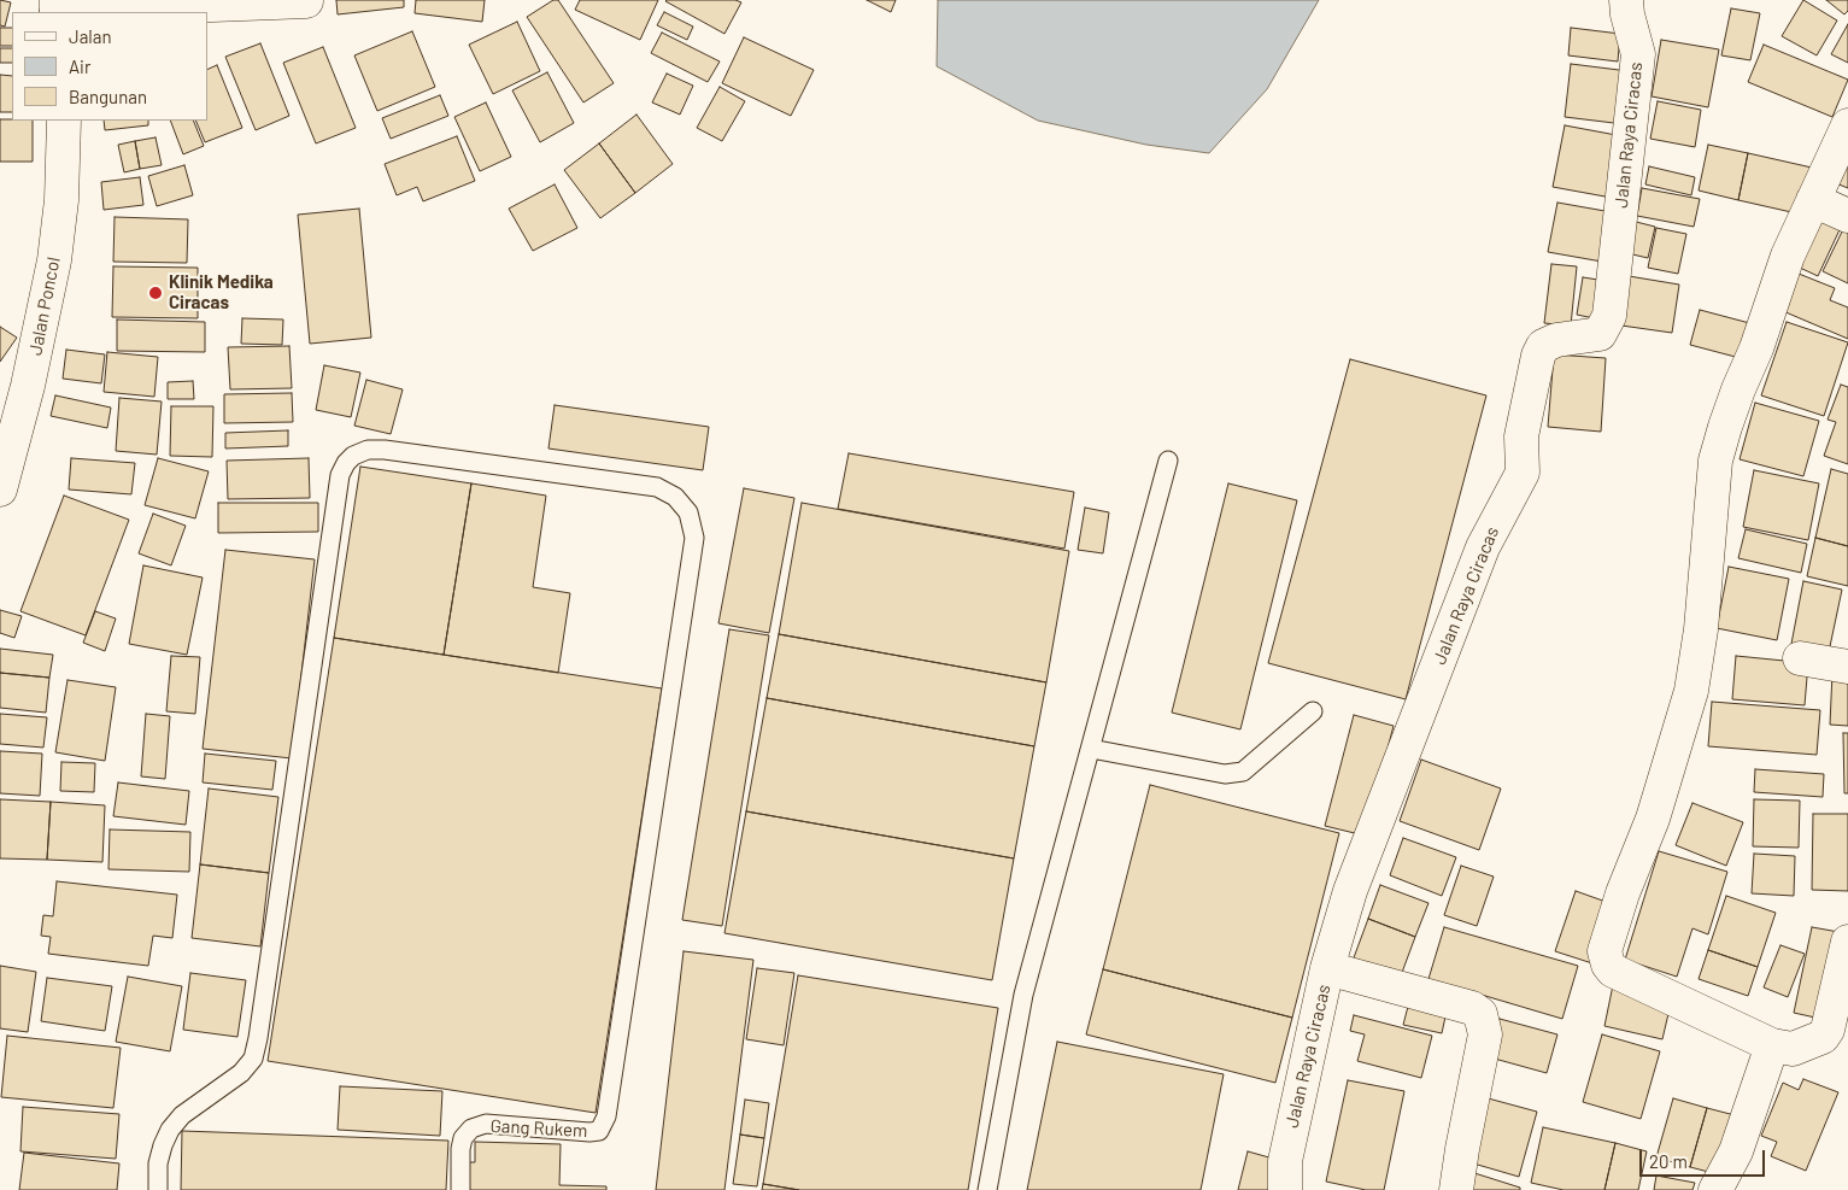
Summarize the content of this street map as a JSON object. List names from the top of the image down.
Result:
{
  "streets": {
    "street": ["Jalan Raya Ciracas", "Jalan Poncol"],
    "lane": ["Gang Rukem"]
  },
  "places": ["Klinik Medika Ciracas"],
  "legend": ["Jalan", "Air", "Bangunan"],
  "scale_bar": "20 m"
}
